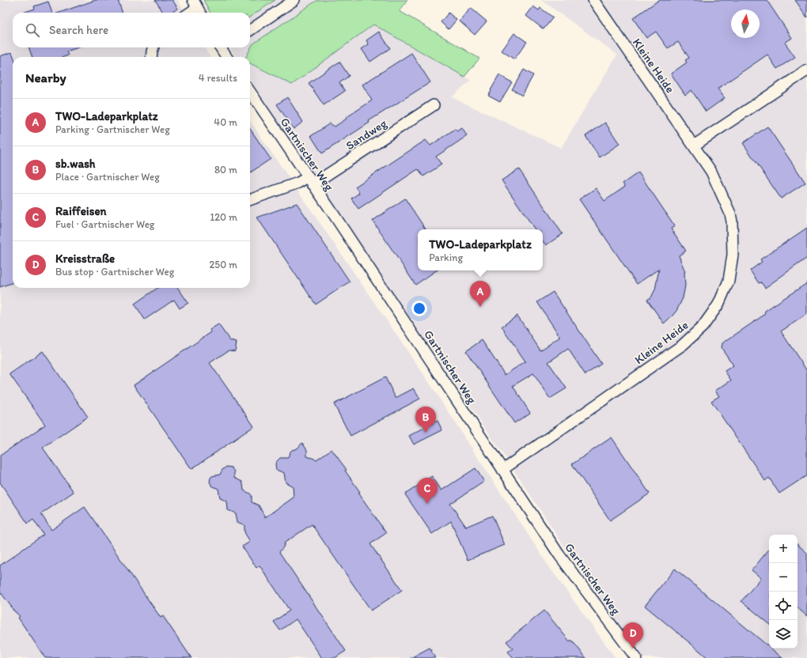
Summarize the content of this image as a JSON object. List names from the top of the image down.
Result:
{
  "streets": {
    "street": ["Kleine Heide", "Sandweg", "Gartnischer Weg"]
  },
  "crossings": [
    ["Kleine Heide", "Gartnischer Weg"],
    ["Sandweg", "Gartnischer Weg"]
  ],
  "north": "top",
  "page": {
    "search": "Search here",
    "heading": ["Nearby", "4 results"],
    "list": [
      {
        "mark": "A",
        "name": "TWO-Ladeparkplatz",
        "note": "Parking · Gartnischer Weg",
        "value": "40 m"
      },
      {
        "mark": "B",
        "name": "sb.wash",
        "note": "Place · Gartnischer Weg",
        "value": "80 m"
      },
      {
        "mark": "C",
        "name": "Raiffeisen",
        "note": "Fuel · Gartnischer Weg",
        "value": "120 m"
      },
      {
        "mark": "D",
        "name": "Kreisstraße",
        "note": "Bus stop · Gartnischer Weg",
        "value": "250 m"
      }
    ],
    "popup": ["TWO-Ladeparkplatz", "Parking"],
    "pins": [
      "A",
      "B",
      "C",
      "D"
    ],
    "map_buttons": ["+", "−"]
  }
}
